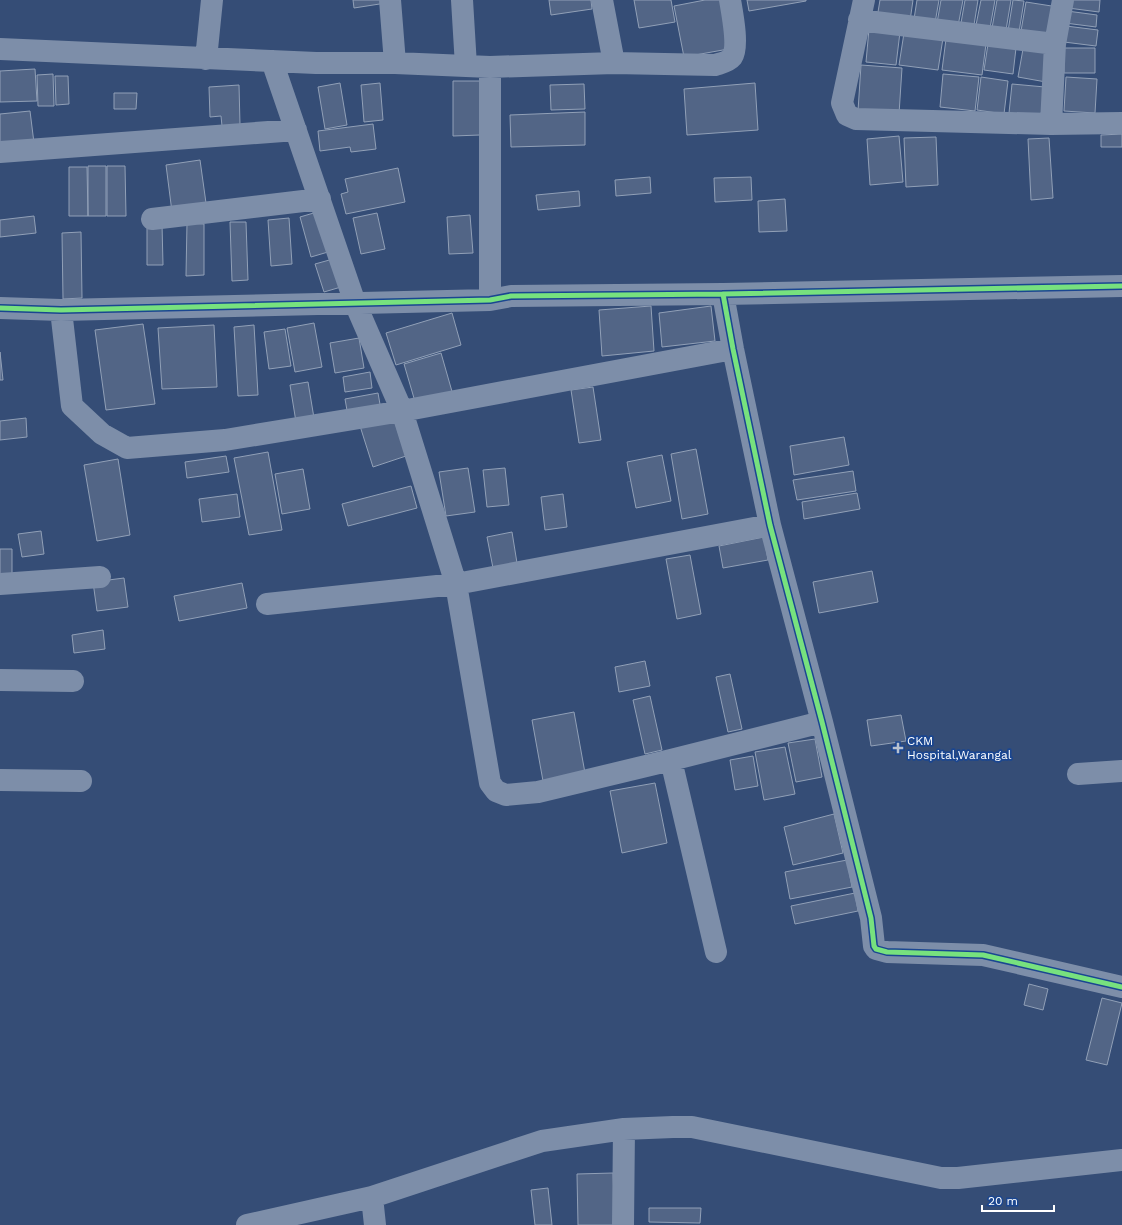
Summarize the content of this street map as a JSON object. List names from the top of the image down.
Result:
{
  "places": {
    "health": ["CKM Hospital,Warangal"]
  },
  "scale_bar": "20 m"
}
